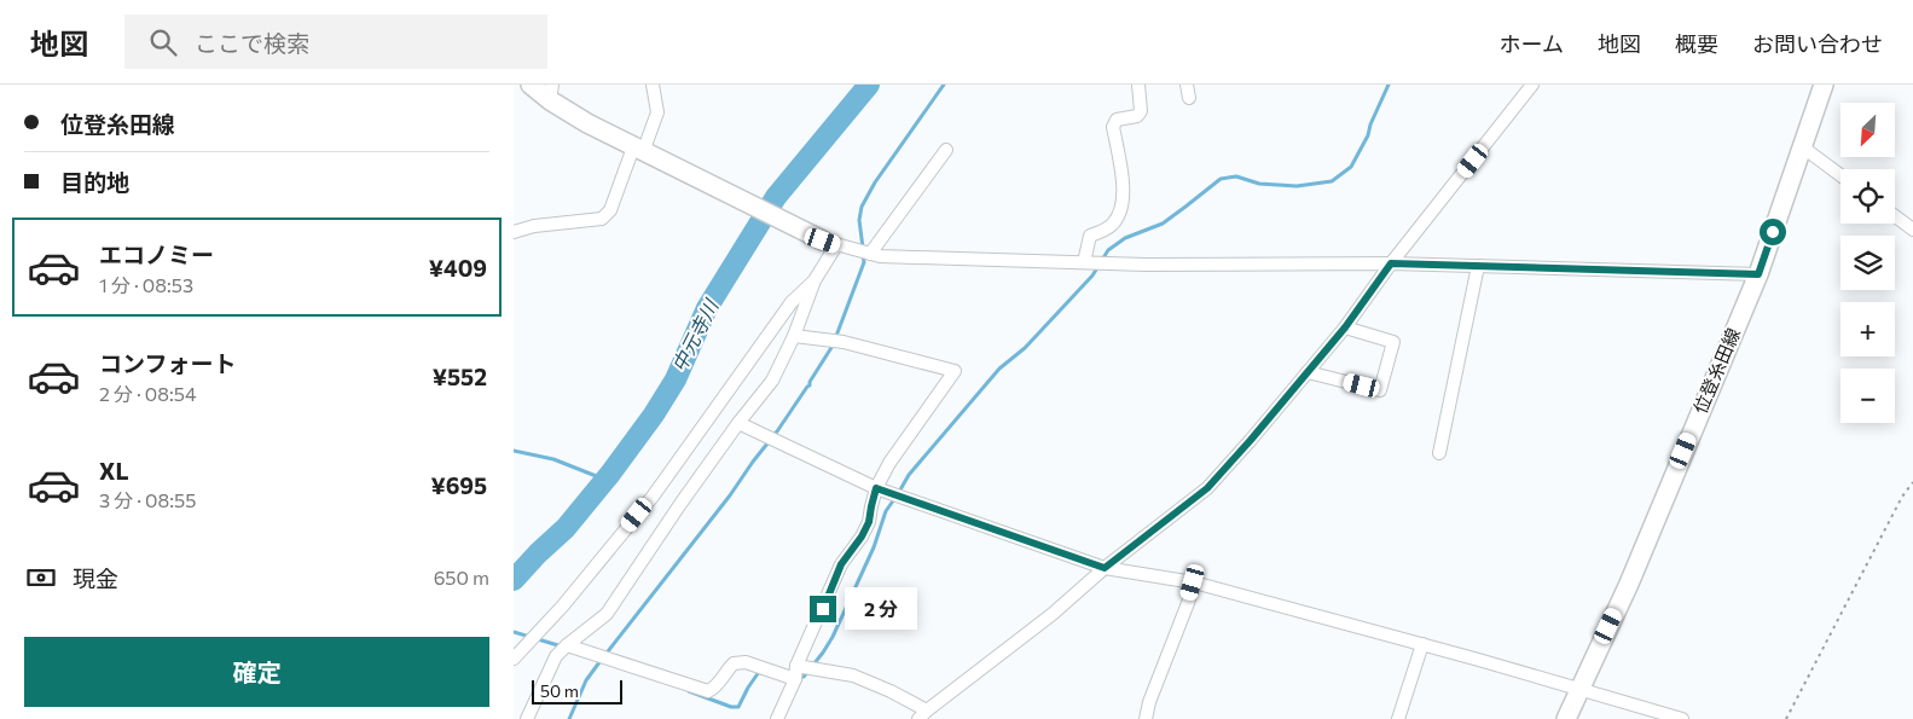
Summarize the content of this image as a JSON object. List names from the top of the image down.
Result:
{
  "streets": {
    "main road": ["位登糸田線"]
  },
  "water": ["中元寺川"],
  "scale_bar": "50 m",
  "north": "bottom left",
  "page": {
    "header": "地図",
    "search": "ここで検索",
    "nav": [
      "ホーム",
      "地図",
      "概要",
      "お問い合わせ"
    ],
    "banner": ["位登糸田線", "目的地"],
    "map_buttons": ["+", "−"],
    "list": [
      {
        "name": "エコノミー",
        "note": "1 分 · 08:53",
        "value": "¥409"
      },
      {
        "name": "コンフォート",
        "note": "2 分 · 08:54",
        "value": "¥552"
      },
      {
        "name": "XL",
        "note": "3 分 · 08:55",
        "value": "¥695"
      }
    ],
    "pay": ["現金", "650 m"],
    "bubble": "2 分",
    "buttons": "確定",
    "scale": "50 m"
  }
}
